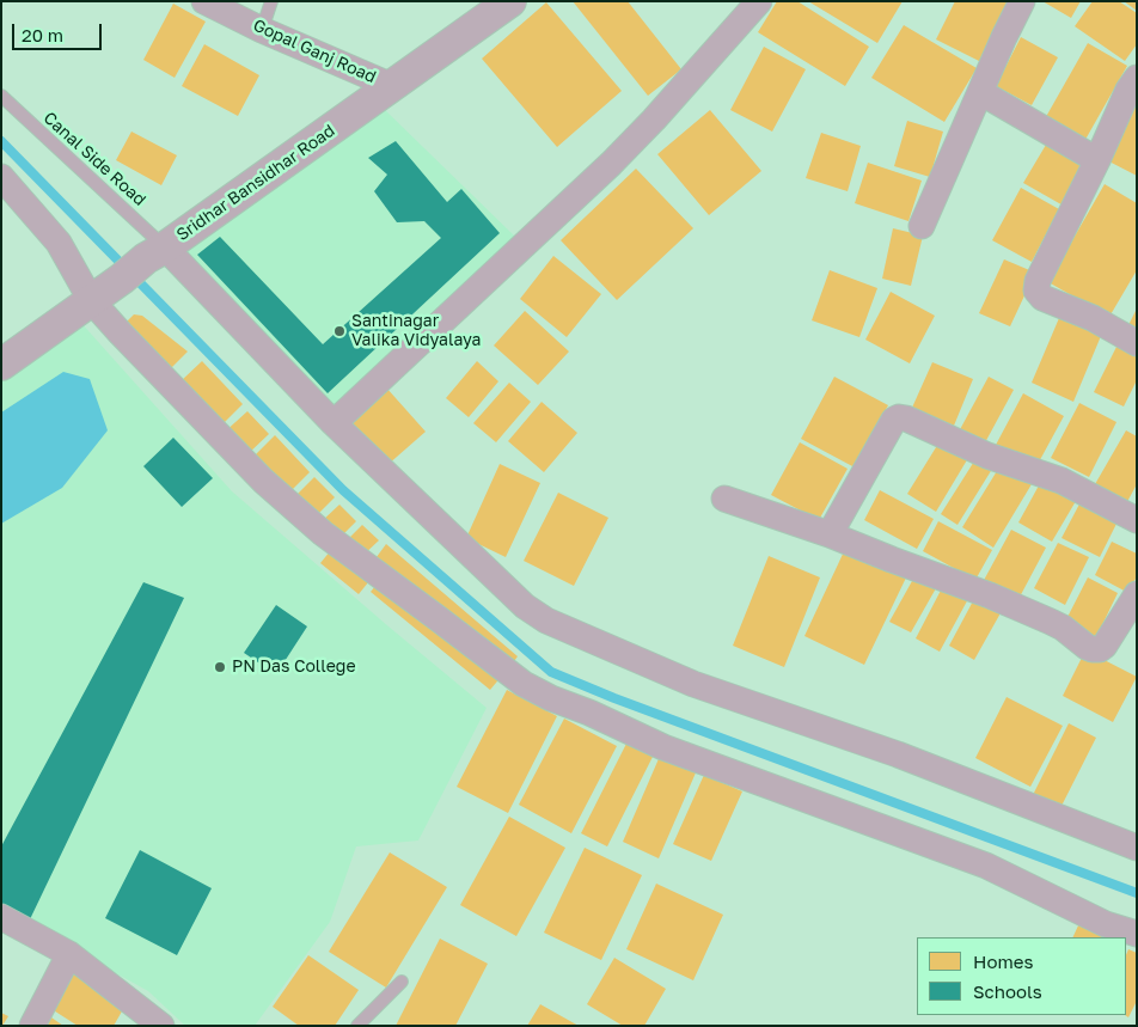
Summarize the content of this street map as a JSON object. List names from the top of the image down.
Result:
{
  "streets": {
    "street": ["Gopal Ganj Road", "Sridhar Bansidhar Road"],
    "lane": ["Canal Side Road"]
  },
  "crossings": [
    ["Gopal Ganj Road", "Sridhar Bansidhar Road"],
    ["Canal Side Road", "Sridhar Bansidhar Road"]
  ],
  "places": ["Santinagar Valika Vidyalaya", "PN Das College"],
  "legend": ["Homes", "Schools"],
  "scale_bar": "20 m"
}
